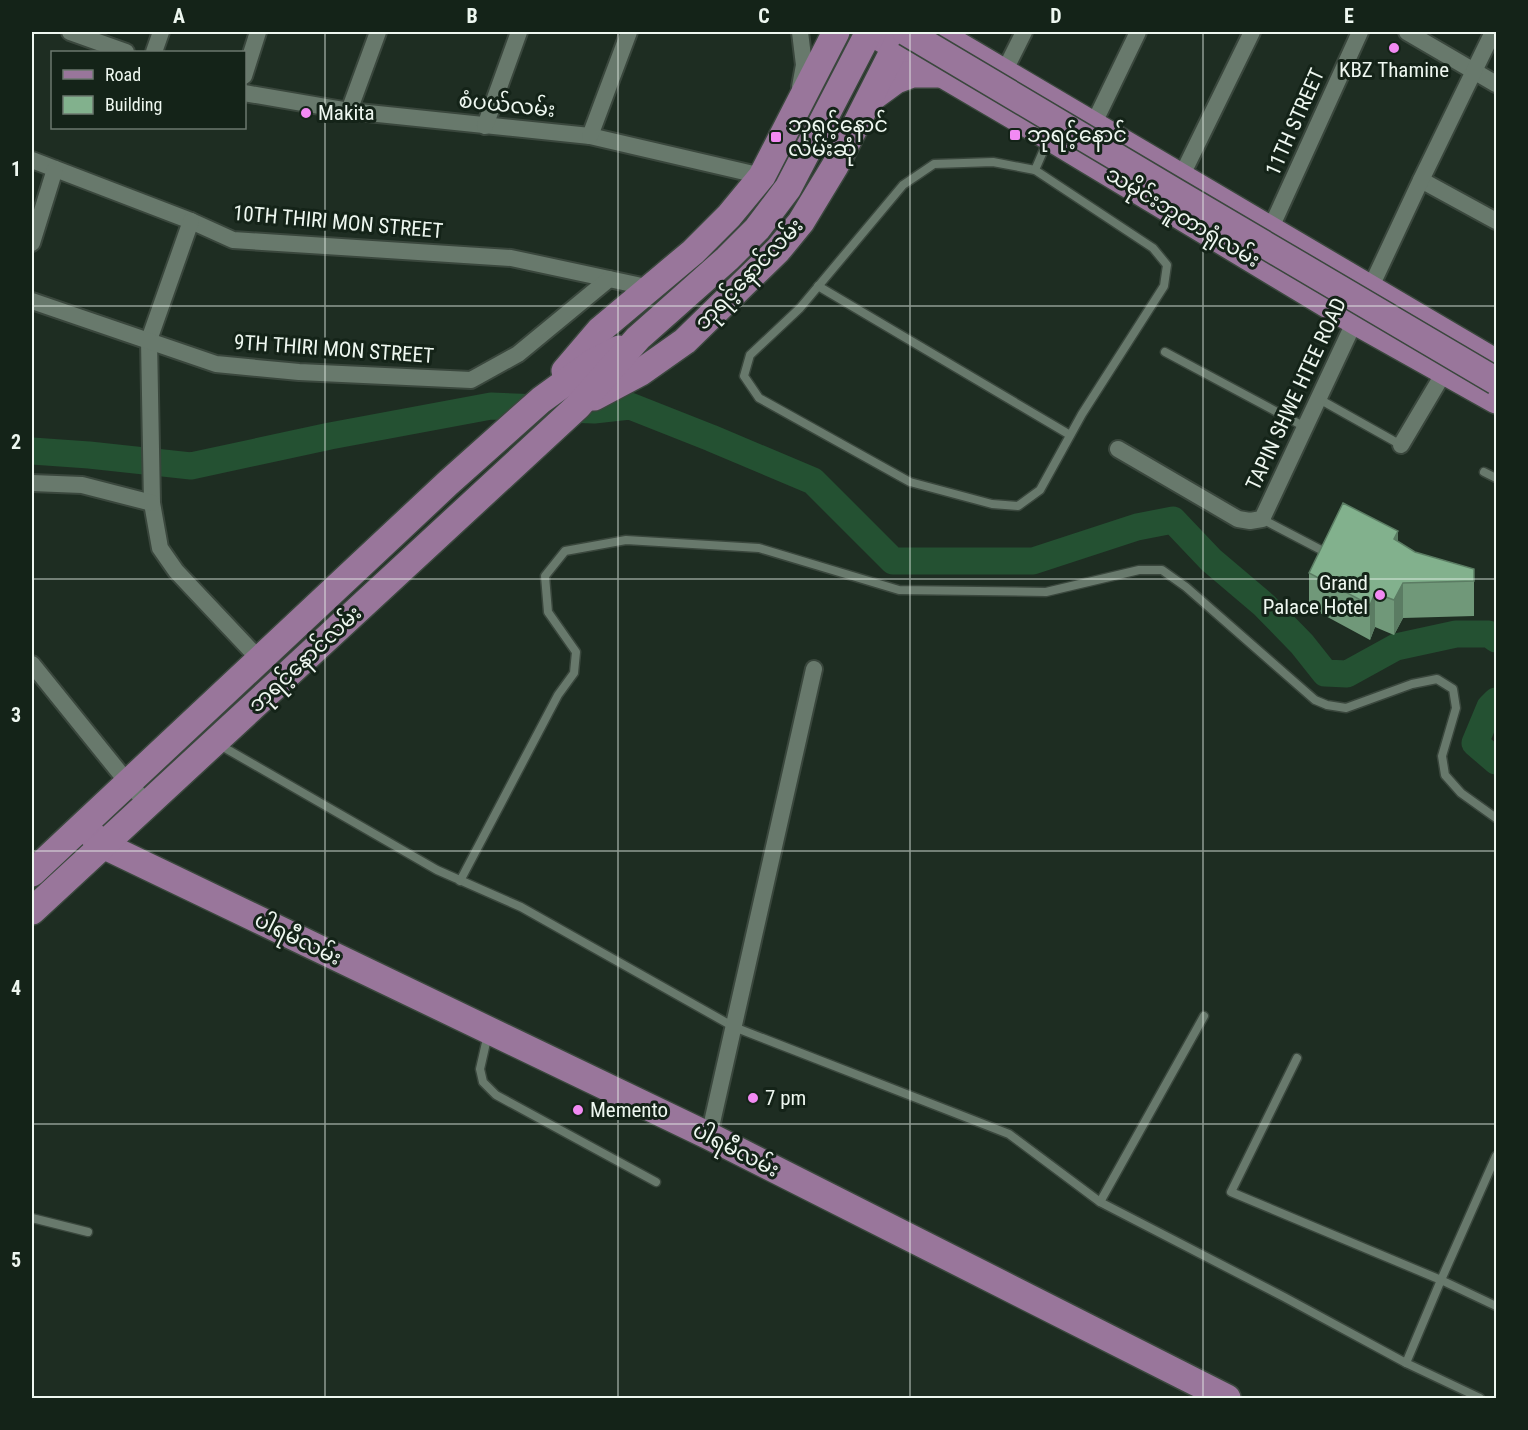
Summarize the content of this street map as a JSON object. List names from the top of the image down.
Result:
{
  "streets": {
    "main road": ["သမိုင်းဘူတာရုံလမ်း", "ဘုရင့်နောင်လမ်း", "ပါရမီလမ်း"],
    "street": [
      "စံပယ်လမ်း",
      "11TH STREET",
      "10TH THIRI MON STREET",
      "9TH THIRI MON STREET",
      "TAPIN SHWE HTEE ROAD"
    ]
  },
  "crossings": [
    ["စံပယ်လမ်း", "ဘုရင့်နောင်လမ်း"],
    ["11TH STREET", "သမိုင်းဘူတာရုံလမ်း"],
    ["သမိုင်းဘူတာရုံလမ်း", "ဘုရင့်နောင်လမ်း"],
    ["သမိုင်းဘူတာရုံလမ်း", "TAPIN SHWE HTEE ROAD"],
    ["10TH THIRI MON STREET", "ဘုရင့်နောင်လမ်း"],
    ["10TH THIRI MON STREET", "9TH THIRI MON STREET"],
    ["ဘုရင့်နောင်လမ်း", "ပါရမီလမ်း"]
  ],
  "places": {
    "other": [
      "KBZ Thamine",
      "Makita",
      "Grand Palace Hotel",
      "7 pm",
      "Memento"
    ],
    "transit": ["ဘုရင့်နောင်", "ဘုရင့်နောင် လမ်းဆုံ"]
  },
  "legend": ["Road", "Building"],
  "grid": {
    "columns": [
      "A",
      "B",
      "C",
      "D",
      "E"
    ],
    "rows": [
      "1",
      "2",
      "3",
      "4",
      "5"
    ]
  }
}
